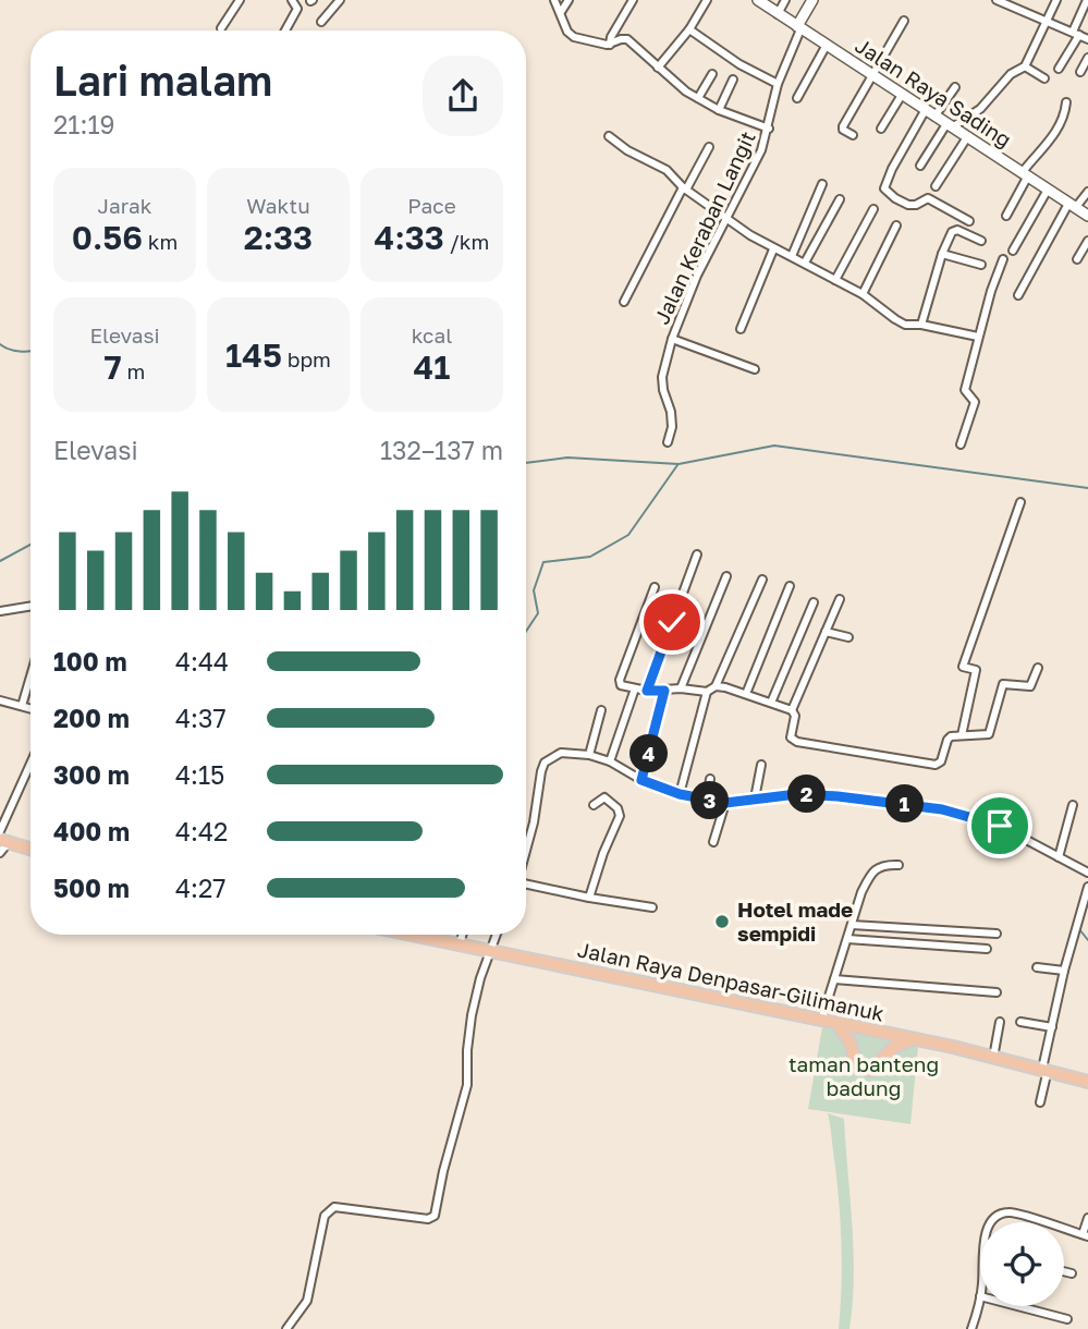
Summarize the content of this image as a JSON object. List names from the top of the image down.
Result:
{
  "streets": {
    "highway": ["Jalan Raya Denpasar-Gilimanuk"],
    "street": ["Jalan Raya Sading", "Jalan Keraban Langit"]
  },
  "crossings": [
    ["Jalan Raya Sading", "Jalan Keraban Langit"]
  ],
  "parks": ["taman banteng badung"],
  "places": ["Hotel made sempidi"],
  "page": {
    "heading": ["Lari malam", "21:19"],
    "stats": [
      ["Jarak", "0.56 km"],
      ["Waktu", "2:33"],
      ["Pace", "4:33 /km"],
      ["Elevasi", "7 m"],
      ["145 bpm"],
      ["kcal", "41"]
    ],
    "chart": ["Elevasi", "132–137 m"],
    "list": [
      {
        "name": "100 m",
        "note": "4:44"
      },
      {
        "name": "200 m",
        "note": "4:37"
      },
      {
        "name": "300 m",
        "note": "4:15"
      },
      {
        "name": "400 m",
        "note": "4:42"
      },
      {
        "name": "500 m",
        "note": "4:27"
      }
    ],
    "pins": [
      "4",
      "2",
      "3",
      "1"
    ]
  }
}
